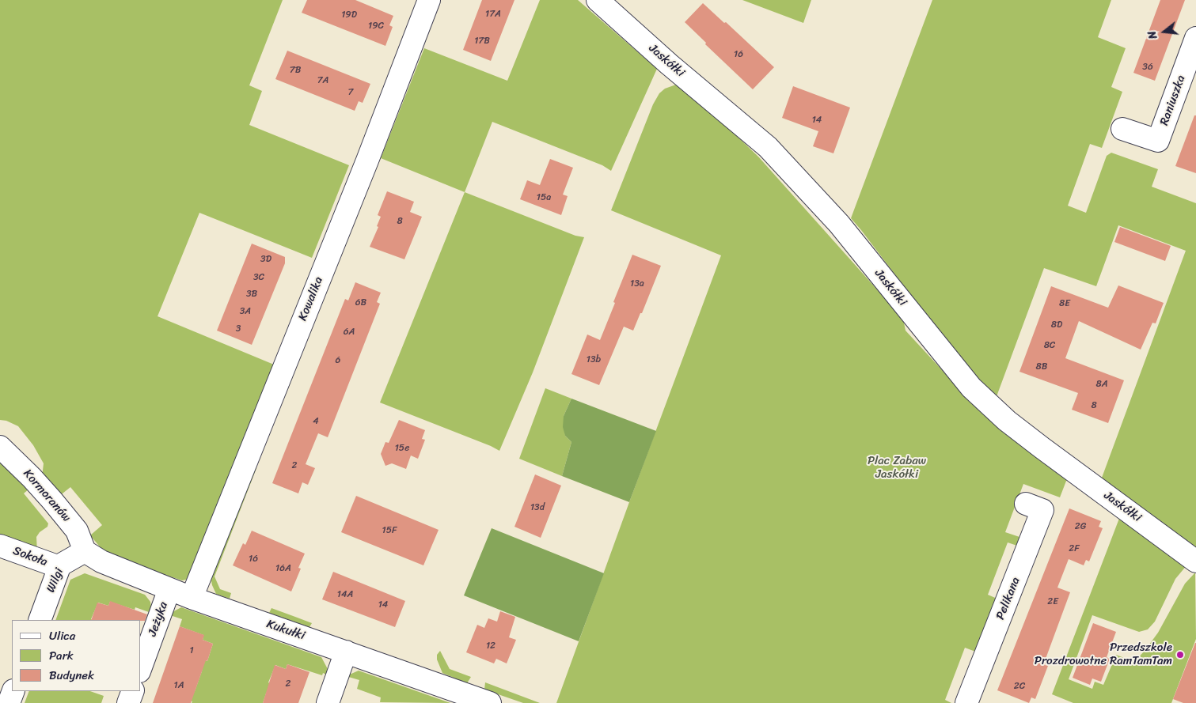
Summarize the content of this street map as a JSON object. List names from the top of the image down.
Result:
{
  "streets": {
    "street": [
      "Jaskółki",
      "Raniuszka",
      "Kowalika",
      "Kormoranów",
      "Sokoła",
      "Wilgi",
      "Pelikana",
      "Jeżyka",
      "Kukułki"
    ]
  },
  "crossings": [
    ["Kowalika", "Kukułki"],
    ["Kormoranów", "Wilgi"],
    ["Kormoranów", "Kukułki"],
    ["Sokoła", "Wilgi"],
    ["Wilgi", "Kukułki"],
    ["Jeżyka", "Kukułki"]
  ],
  "parks": ["Plac Zabaw Jaskółki"],
  "places": ["Przedszkole Prozdrowotne RamTamTam"],
  "house_numbers": [
    "17A",
    "19D",
    "19C",
    "17B",
    "16",
    "36",
    "7B",
    "7A",
    "7",
    "14",
    "15a",
    "8",
    "3D",
    "3C",
    "13a",
    "3B",
    "6B",
    "8E",
    "3A",
    "8D",
    "3",
    "6A",
    "8C",
    "13b",
    "6",
    "8B",
    "8A",
    "8",
    "4",
    "15e",
    "2",
    "13d",
    "2G",
    "15F",
    "2F",
    "16",
    "16A",
    "14A",
    "2E",
    "14",
    "12",
    "1",
    "2",
    "1A",
    "2C"
  ],
  "legend": ["Ulica", "Park", "Budynek"],
  "north": "left"
}
